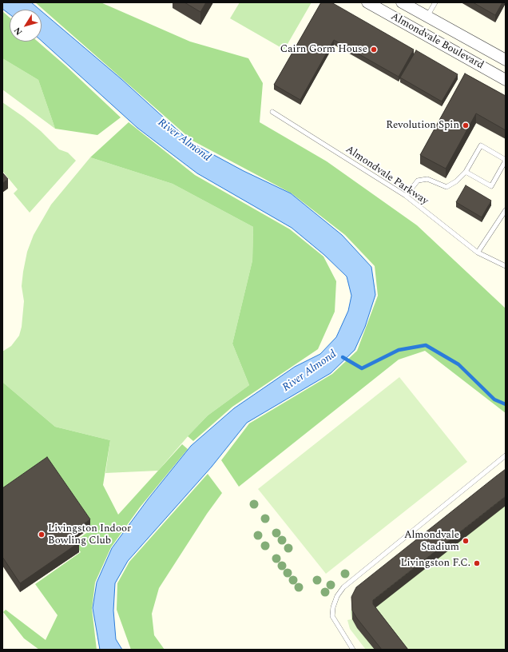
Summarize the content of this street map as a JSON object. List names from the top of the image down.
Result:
{
  "streets": {
    "street": ["Almondvale Boulevard"],
    "lane": ["Almondvale Parkway"]
  },
  "water": ["River Almond"],
  "places": [
    "Cairn Gorm House",
    "Revolution Spin",
    "Livingston Indoor Bowling Club",
    "Almondvale Stadium",
    "Livingston F.C."
  ],
  "north": "bottom left"
}
